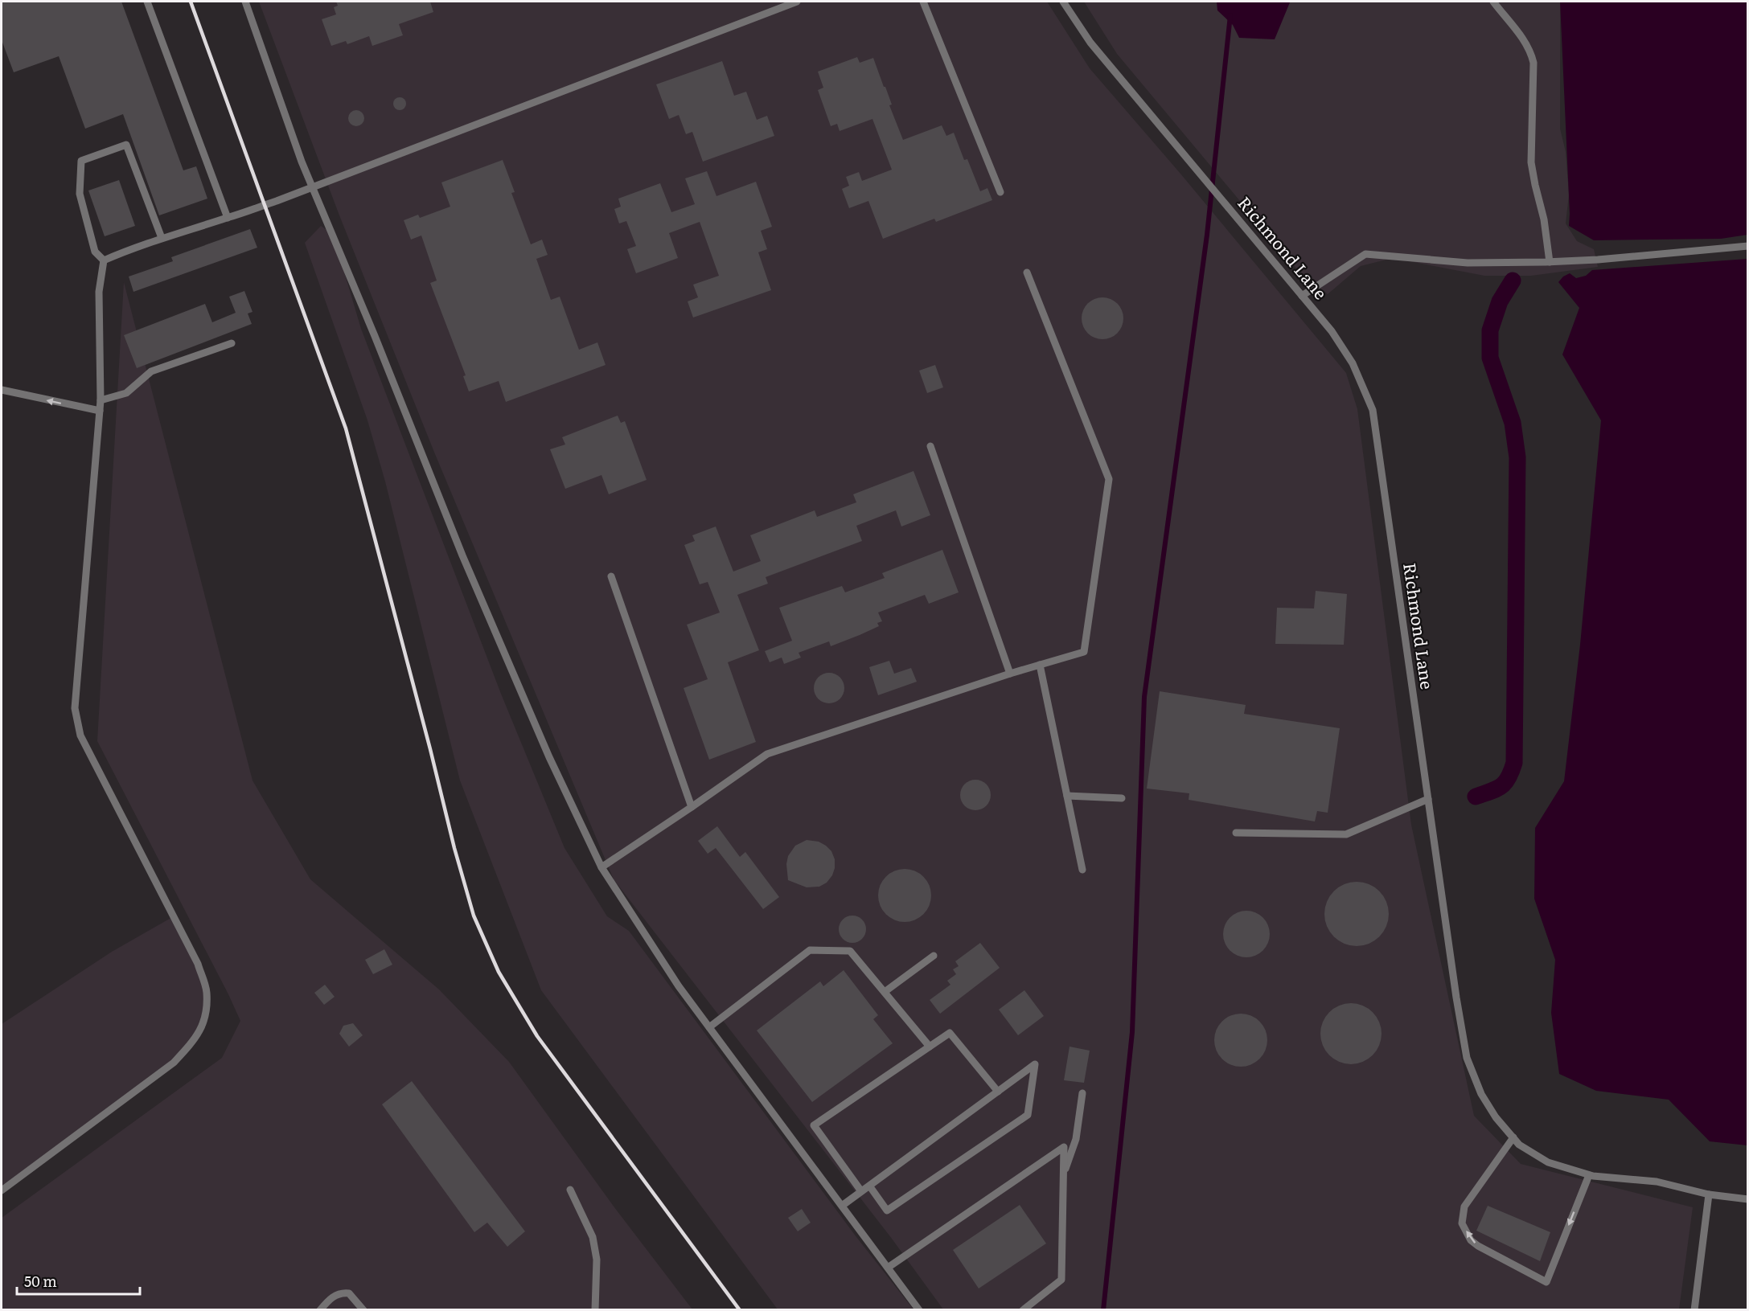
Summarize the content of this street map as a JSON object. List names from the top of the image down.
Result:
{
  "streets": {
    "lane": ["Richmond Lane"]
  },
  "scale_bar": "50 m"
}
